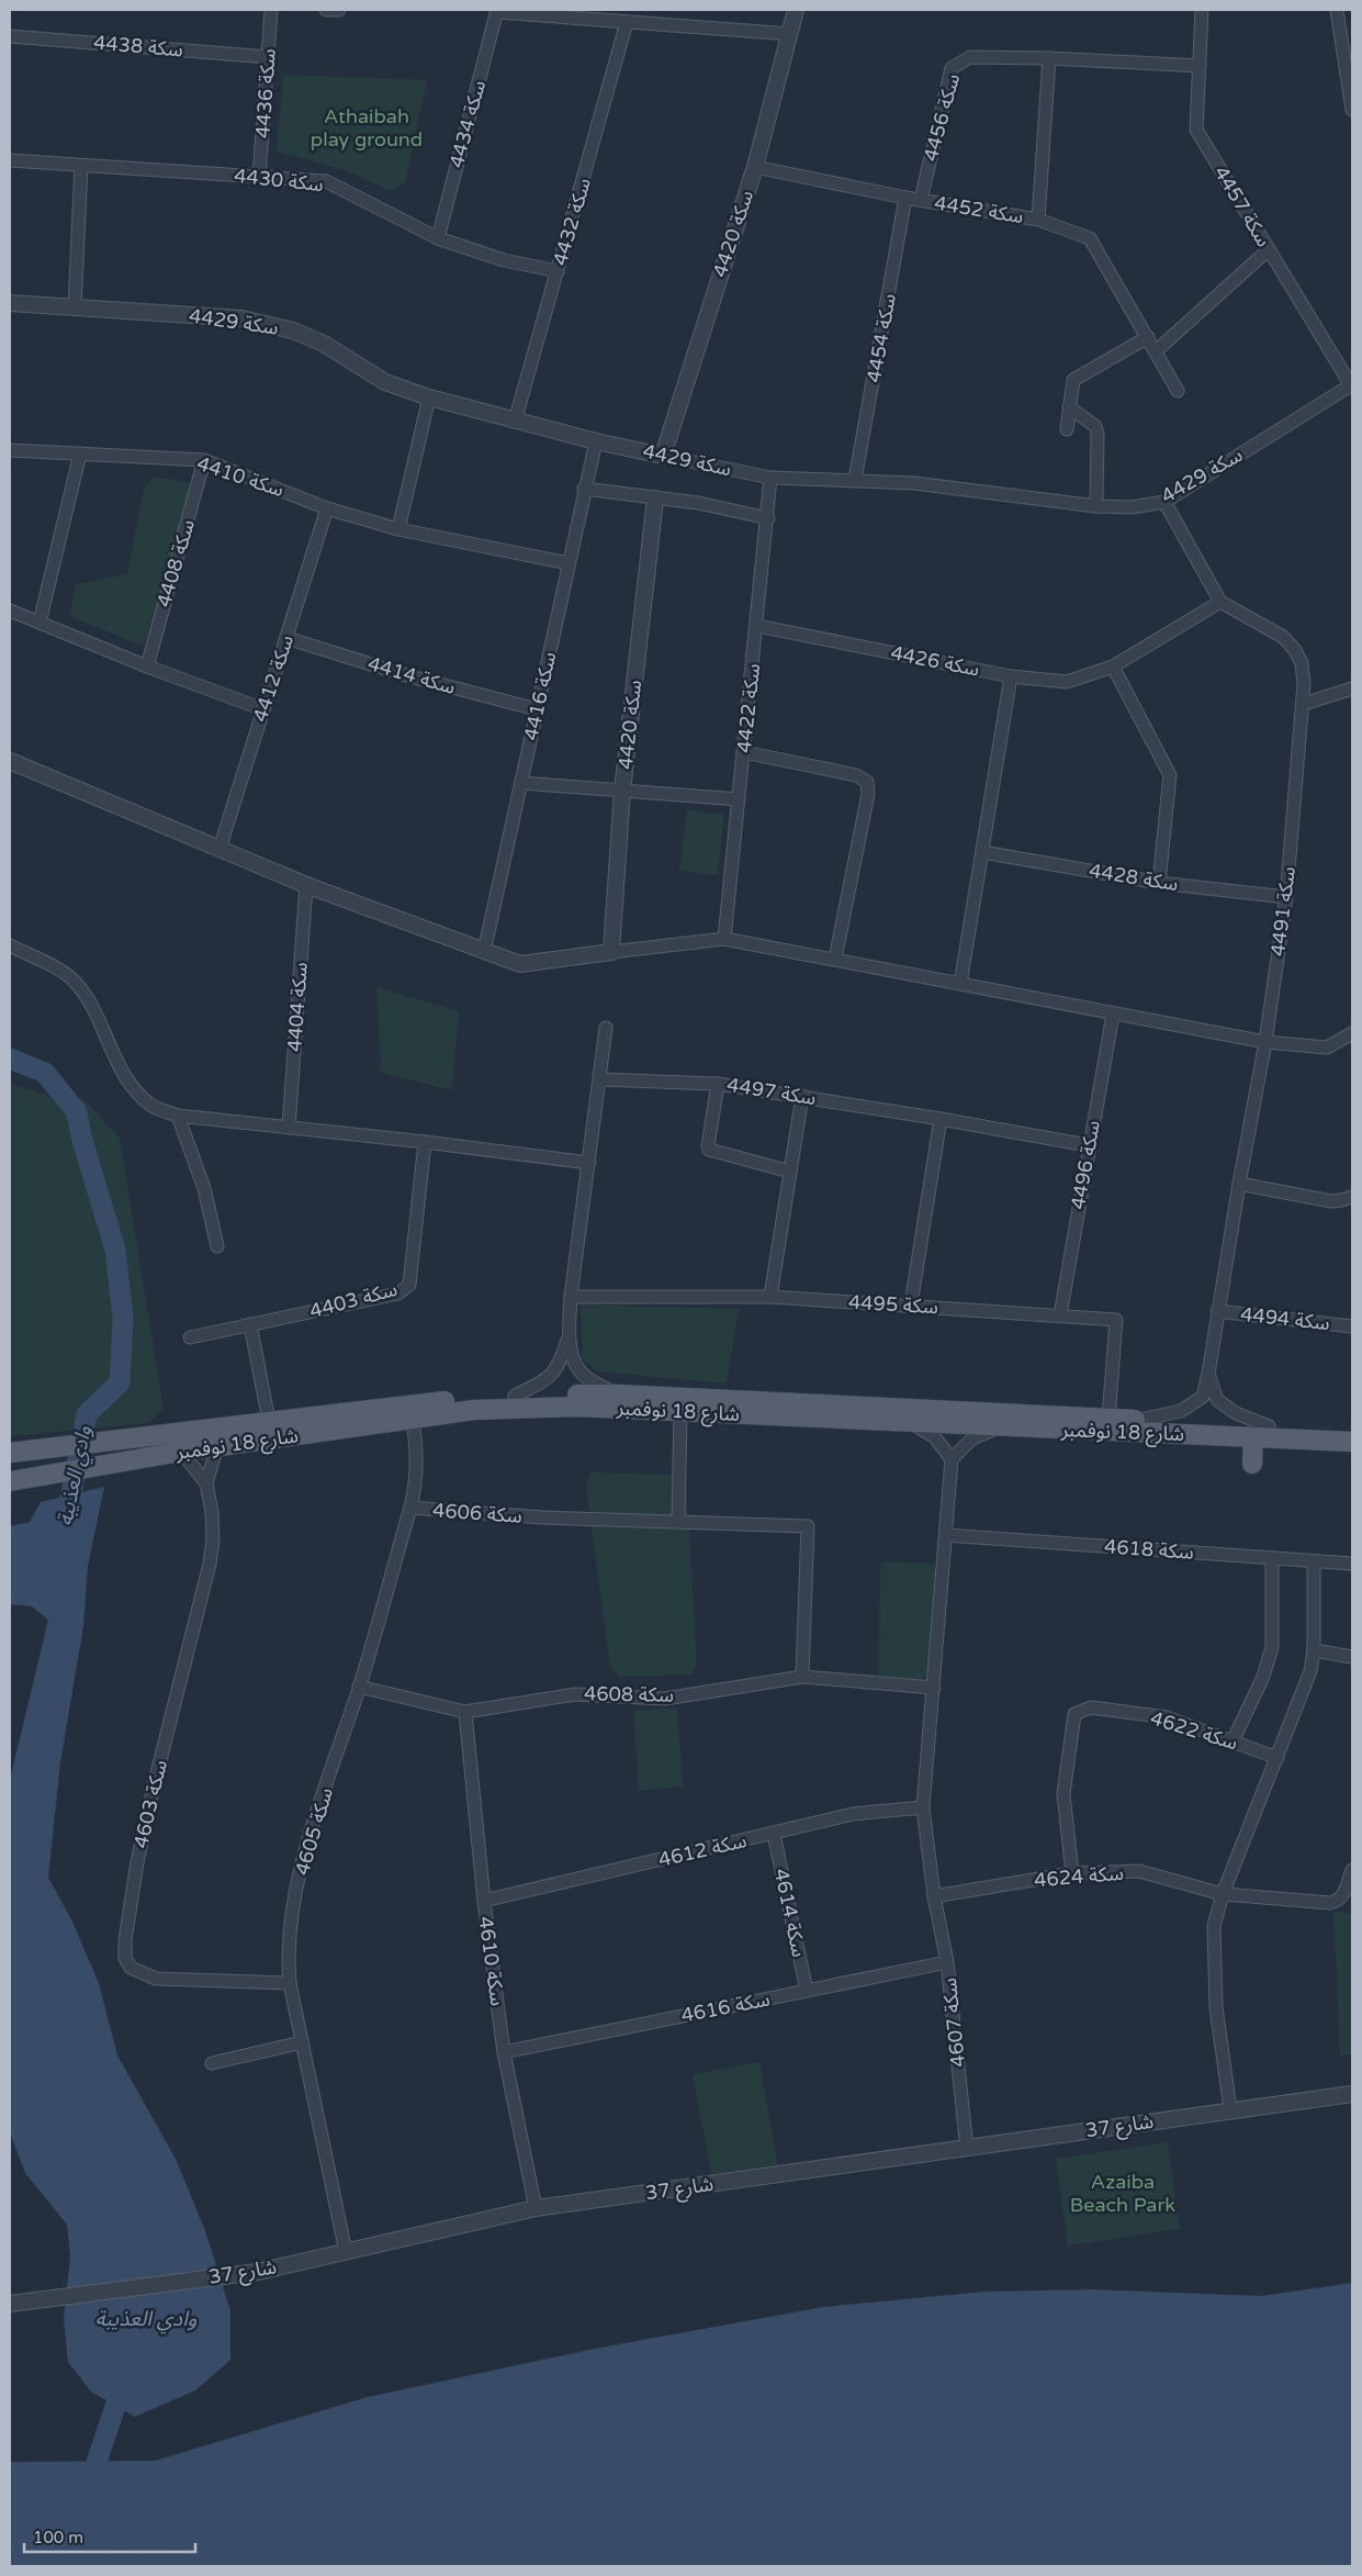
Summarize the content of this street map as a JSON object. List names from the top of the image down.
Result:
{
  "streets": {
    "main road": ["شارع 18 نوفمبر"],
    "street": [
      "سكة 4438",
      "سكة 4436",
      "سكة 4456",
      "سكة 4434",
      "سكة 4430",
      "سكة 4457",
      "سكة 4452",
      "سكة 4432",
      "سكة 4420",
      "سكة 4429",
      "سكة 4454",
      "سكة 4410",
      "سكة 4408",
      "سكة 4426",
      "سكة 4414",
      "سكة 4412",
      "سكة 4416",
      "سكة 4422",
      "سكة 4428",
      "سكة 4491",
      "سكة 4404",
      "سكة 4497",
      "سكة 4496",
      "سكة 4403",
      "سكة 4495",
      "سكة 4494",
      "سكة 4606",
      "سكة 4618",
      "سكة 4608",
      "سكة 4622",
      "سكة 4603",
      "سكة 4605",
      "سكة 4612",
      "سكة 4624",
      "سكة 4614",
      "سكة 4610",
      "سكة 4616",
      "سكة 4607",
      "شارع 37"
    ]
  },
  "crossings": [
    ["سكة 4438", "سكة 4436"],
    ["سكة 4436", "سكة 4430"],
    ["سكة 4456", "سكة 4457"],
    ["سكة 4456", "سكة 4452"],
    ["سكة 4434", "سكة 4430"],
    ["سكة 4430", "سكة 4432"],
    ["سكة 4457", "سكة 4429"],
    ["سكة 4452", "سكة 4420"],
    ["سكة 4452", "سكة 4454"],
    ["سكة 4432", "سكة 4429"],
    ["سكة 4420", "سكة 4429"],
    ["سكة 4429", "سكة 4454"],
    ["سكة 4429", "سكة 4416"],
    ["سكة 4429", "سكة 4422"],
    ["سكة 4410", "سكة 4408"],
    ["سكة 4410", "سكة 4412"],
    ["سكة 4410", "سكة 4416"],
    ["سكة 4426", "سكة 4422"],
    ["سكة 4426", "سكة 4491"],
    ["سكة 4414", "سكة 4412"],
    ["سكة 4414", "سكة 4416"],
    ["سكة 4428", "سكة 4491"],
    ["سكة 4491", "سكة 4494"],
    ["سكة 4491", "شارع 18 نوفمبر"],
    ["سكة 4497", "سكة 4496"],
    ["سكة 4496", "سكة 4495"],
    ["سكة 4495", "شارع 18 نوفمبر"],
    ["شارع 18 نوفمبر", "سكة 4603"],
    ["شارع 18 نوفمبر", "سكة 4605"],
    ["سكة 4606", "سكة 4608"],
    ["سكة 4606", "سكة 4605"],
    ["سكة 4608", "سكة 4605"],
    ["سكة 4608", "سكة 4610"],
    ["سكة 4622", "سكة 4624"],
    ["سكة 4603", "سكة 4605"],
    ["سكة 4605", "شارع 37"],
    ["سكة 4612", "سكة 4614"],
    ["سكة 4612", "سكة 4610"],
    ["سكة 4624", "سكة 4607"],
    ["سكة 4614", "سكة 4616"],
    ["سكة 4610", "سكة 4616"],
    ["سكة 4610", "شارع 37"],
    ["سكة 4616", "سكة 4607"],
    ["سكة 4607", "شارع 37"]
  ],
  "water": ["وادي العذيبة"],
  "parks": ["Athaibah play ground", "Azaiba Beach Park"],
  "scale_bar": "100 m"
}
